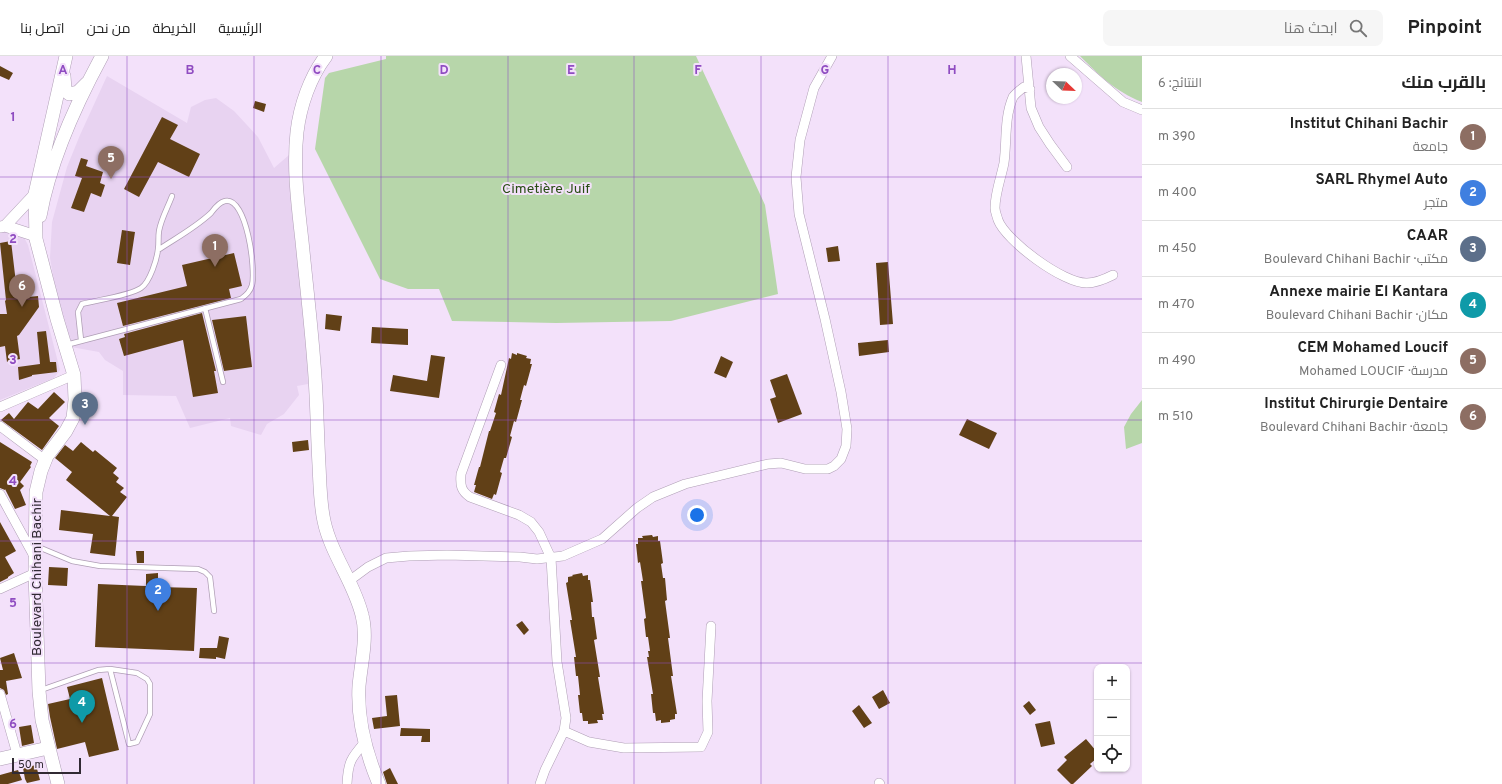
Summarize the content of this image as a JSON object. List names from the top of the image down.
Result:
{
  "streets": {
    "main road": ["Boulevard Chihani Bachir"]
  },
  "parks": ["Cimetière Juif"],
  "scale_bar": "50 m",
  "north": "bottom right",
  "page": {
    "header": "Pinpoint",
    "search": "ابحث هنا",
    "nav": [
      "الرئيسية",
      "الخريطة",
      "من نحن",
      "اتصل بنا"
    ],
    "heading": ["بالقرب منك", "النتائج: 6"],
    "list": [
      {
        "mark": "1",
        "name": "Institut Chihani Bachir",
        "note": "جامعة",
        "value": "390 m"
      },
      {
        "mark": "2",
        "name": "SARL Rhymel Auto",
        "note": "متجر",
        "value": "400 m"
      },
      {
        "mark": "3",
        "name": "CAAR",
        "note": "مكتب · Boulevard Chihani Bachir",
        "value": "450 m"
      },
      {
        "mark": "4",
        "name": "Annexe mairie El Kantara",
        "note": "مكان · Boulevard Chihani Bachir",
        "value": "470 m"
      },
      {
        "mark": "5",
        "name": "CEM Mohamed Loucif",
        "note": "مدرسة · Mohamed LOUCIF",
        "value": "490 m"
      },
      {
        "mark": "6",
        "name": "Institut Chirurgie Dentaire",
        "note": "جامعة · Boulevard Chihani Bachir",
        "value": "510 m"
      }
    ],
    "pins": [
      "5",
      "1",
      "6",
      "3",
      "2",
      "4"
    ],
    "map_buttons": ["+", "−"],
    "scale": "50 m"
  },
  "grid": {
    "columns": [
      "A",
      "B",
      "C",
      "D",
      "E",
      "F",
      "G",
      "H"
    ],
    "rows": [
      "1",
      "2",
      "3",
      "4",
      "5",
      "6"
    ]
  }
}
